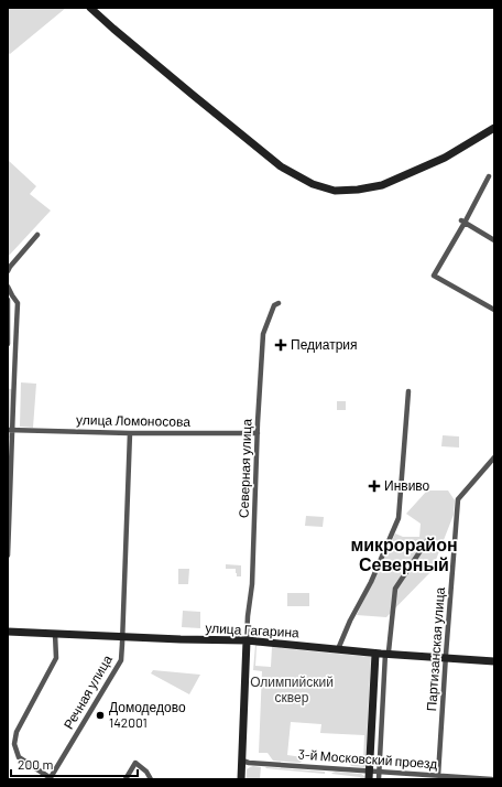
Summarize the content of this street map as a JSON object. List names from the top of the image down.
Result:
{
  "streets": {
    "street": [
      "улица Ломоносова",
      "Северная улица",
      "улица Гагарина",
      "Партизанская улица",
      "Речная улица",
      "3-й Московский проезд"
    ]
  },
  "crossings": [
    ["улица Ломоносова", "Северная улица"],
    ["улица Ломоносова", "Речная улица"],
    ["Северная улица", "улица Гагарина"],
    ["улица Гагарина", "Партизанская улица"],
    ["улица Гагарина", "Речная улица"],
    ["Партизанская улица", "3-й Московский проезд"]
  ],
  "districts": ["микрорайон Северный"],
  "parks": ["Олимпийский сквер"],
  "places": {
    "health": ["Педиатрия", "Инвиво"],
    "other": ["Домодедово 142001"]
  },
  "scale_bar": "200 m"
}
